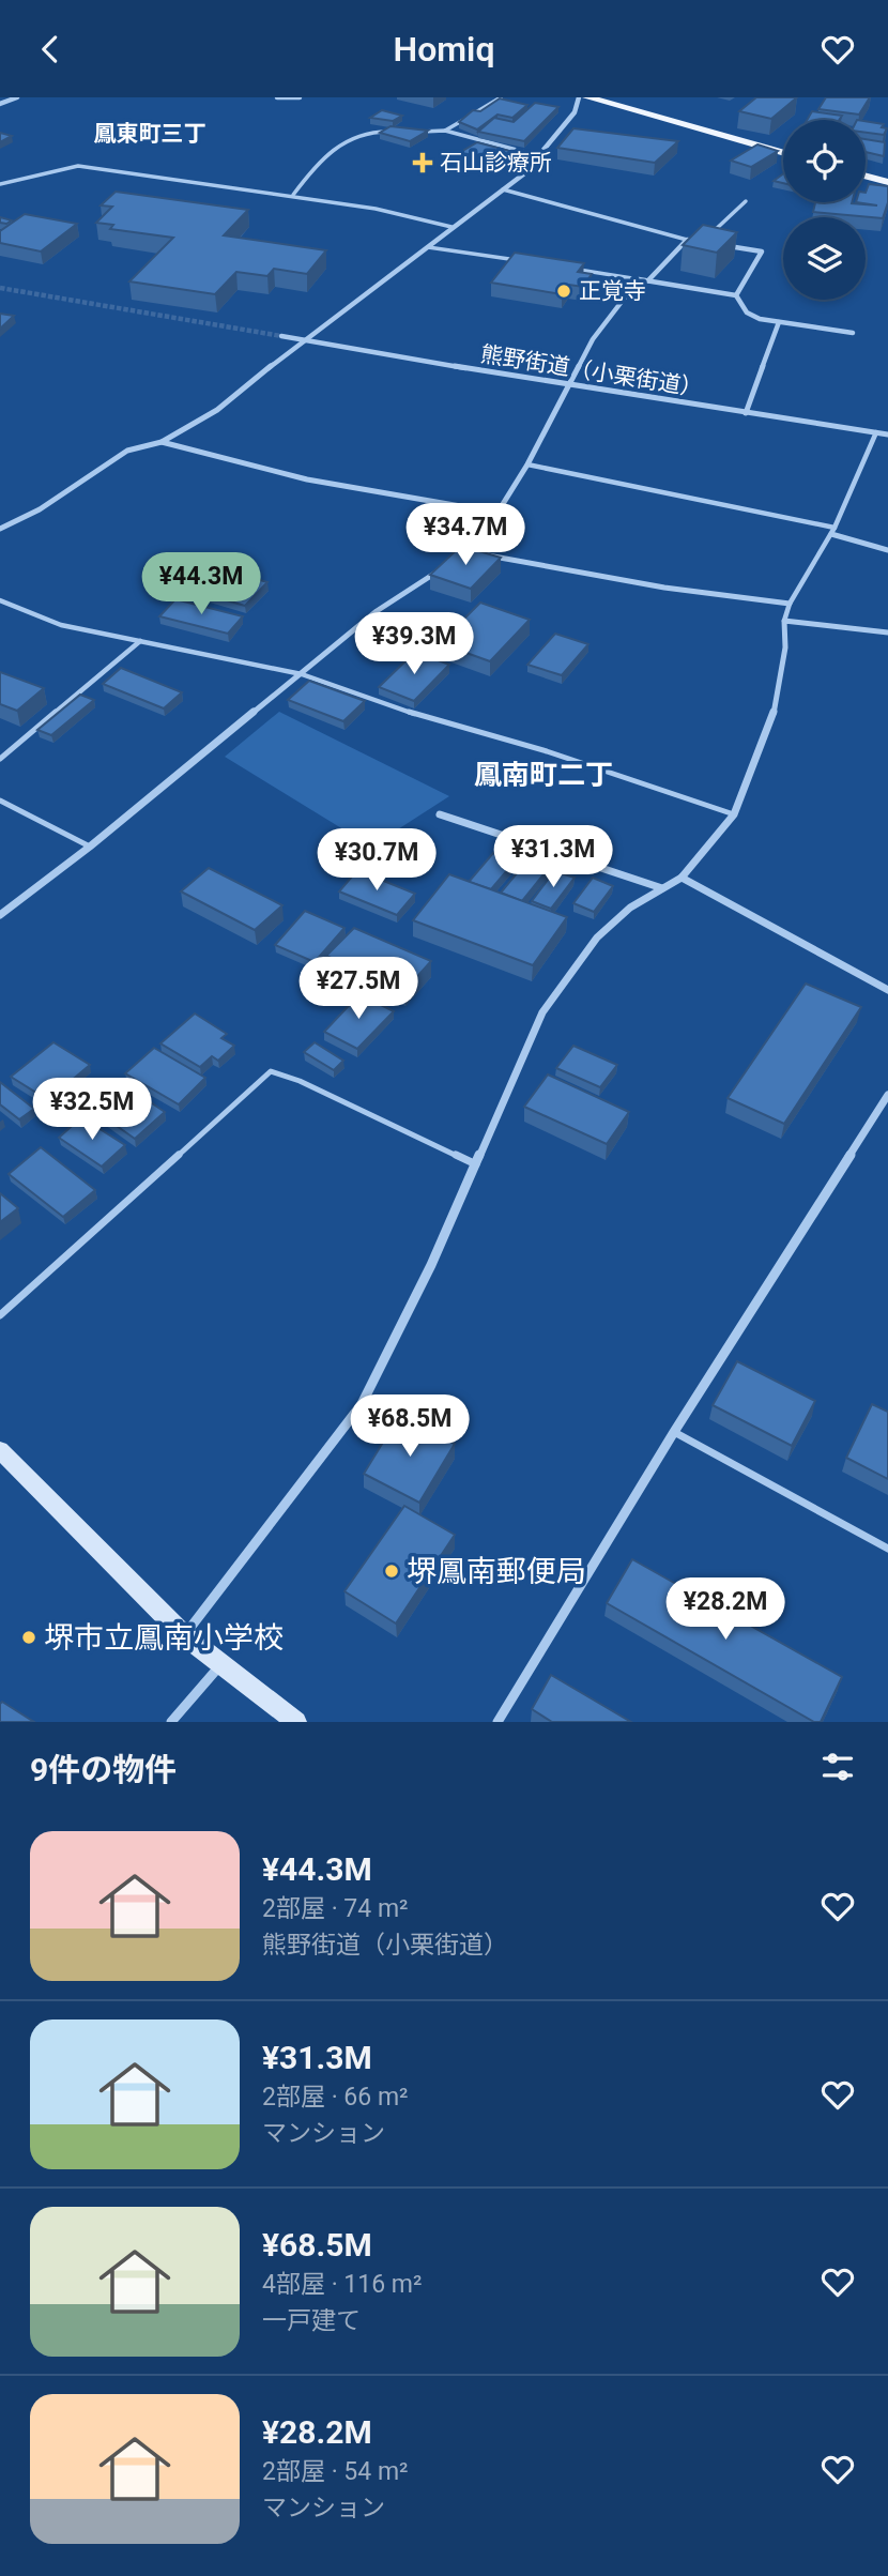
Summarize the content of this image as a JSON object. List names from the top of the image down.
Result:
{
  "streets": {
    "street": ["熊野街道（小栗街道）"]
  },
  "districts": ["鳳東町三丁", "鳳南町二丁"],
  "places": {
    "health": ["石山診療所"],
    "other": ["正覚寺", "堺鳳南郵便局", "堺市立鳳南小学校"]
  },
  "page": {
    "header": "Homiq",
    "price": [
      "¥34.7M",
      "¥44.3M",
      "¥39.3M",
      "¥31.3M",
      "¥30.7M",
      "¥27.5M",
      "¥32.5M",
      "¥68.5M",
      "¥28.2M"
    ],
    "heading": "9件の物件",
    "list": [
      {
        "name": "¥44.3M",
        "note": "2部屋 · 74 m² · 熊野街道（小栗街道）"
      },
      {
        "name": "¥31.3M",
        "note": "2部屋 · 66 m² · マンション"
      },
      {
        "name": "¥68.5M",
        "note": "4部屋 · 116 m² · 一戸建て"
      },
      {
        "name": "¥28.2M",
        "note": "2部屋 · 54 m² · マンション"
      }
    ]
  }
}
